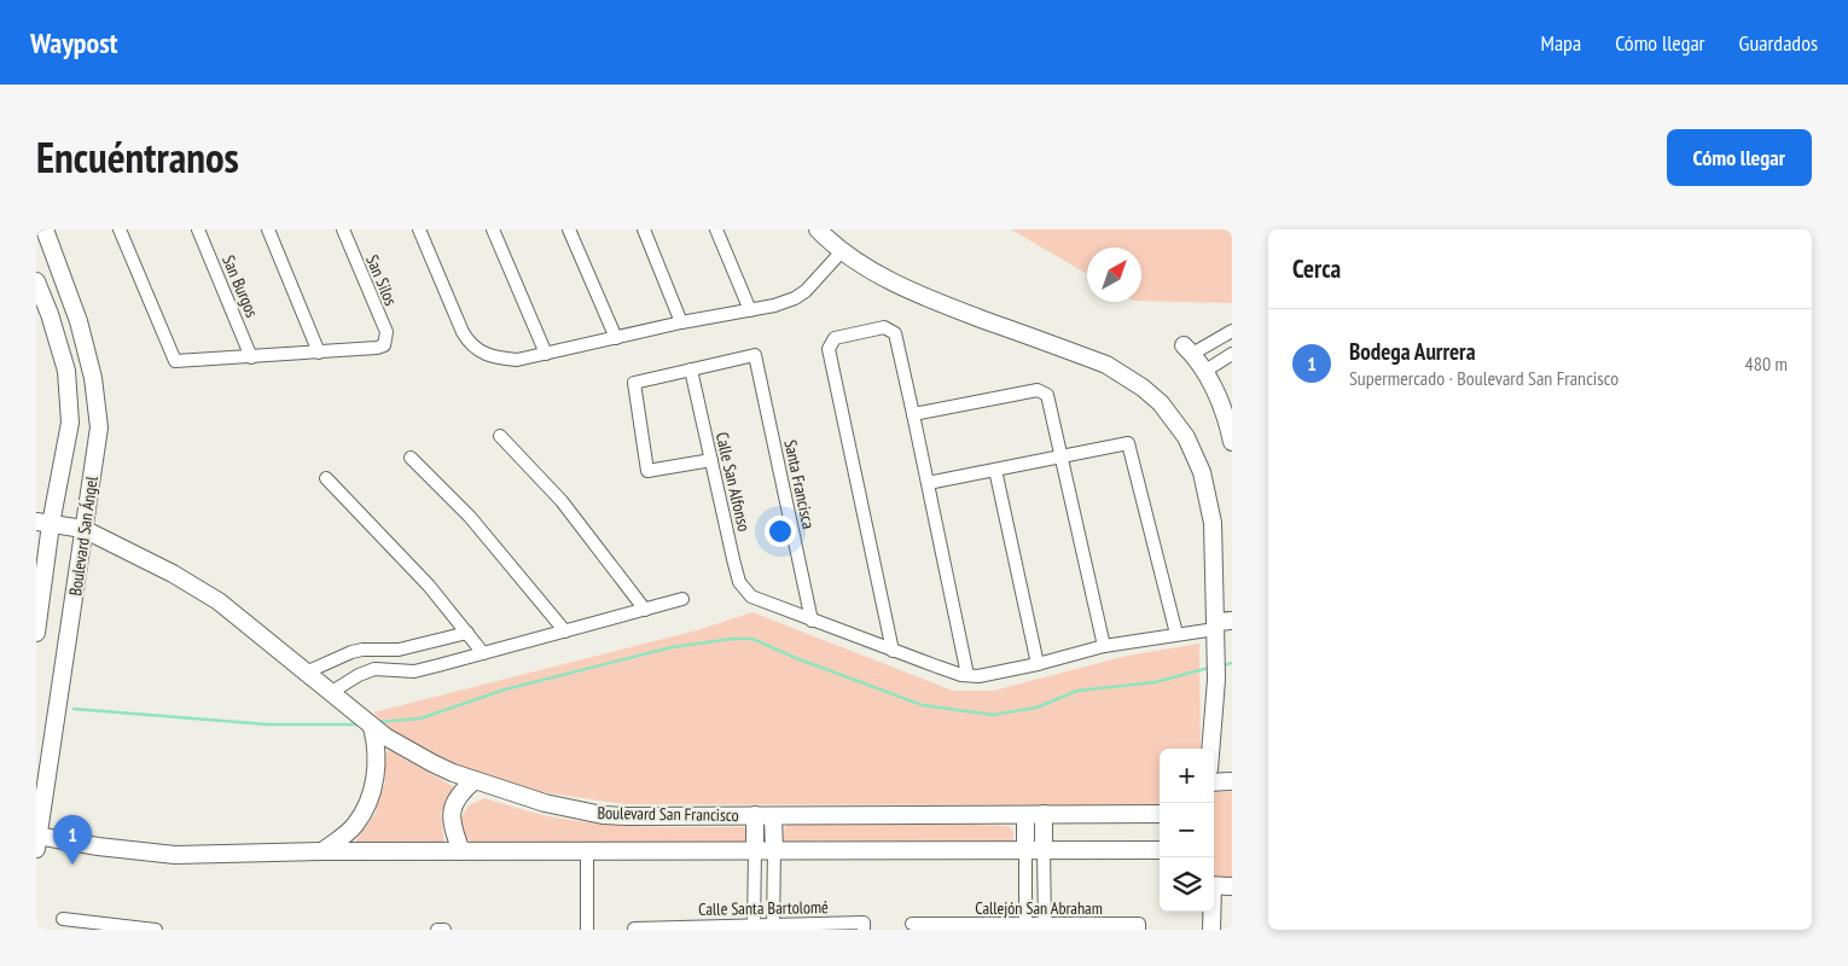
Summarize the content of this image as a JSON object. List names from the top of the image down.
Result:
{
  "streets": {
    "street": [
      "San Silos",
      "San Burgos",
      "Calle San Alfonso",
      "Santa Francisca",
      "Boulevard San Ángel",
      "Boulevard San Francisco",
      "Calle Santa Bartolomé",
      "Callejón San Abraham"
    ]
  },
  "crossings": [
    ["Calle San Alfonso", "Santa Francisca"],
    ["Boulevard San Ángel", "Boulevard San Francisco"]
  ],
  "north": "top right",
  "page": {
    "header": "Waypost",
    "nav": ["Mapa", "Cómo llegar", "Guardados"],
    "title": "Encuéntranos",
    "buttons": "Cómo llegar",
    "heading": "Cerca",
    "list": [
      {
        "mark": "1",
        "name": "Bodega Aurrera",
        "note": "Supermercado · Boulevard San Francisco",
        "value": "480 m"
      }
    ],
    "map_buttons": ["+", "−"],
    "pins": "1"
  }
}
